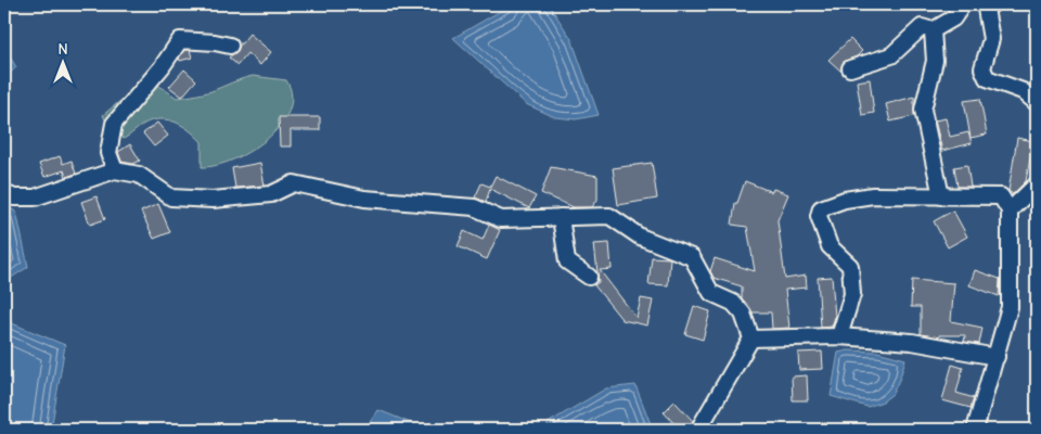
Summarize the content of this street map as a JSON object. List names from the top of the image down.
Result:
{
  "north": "top"
}
